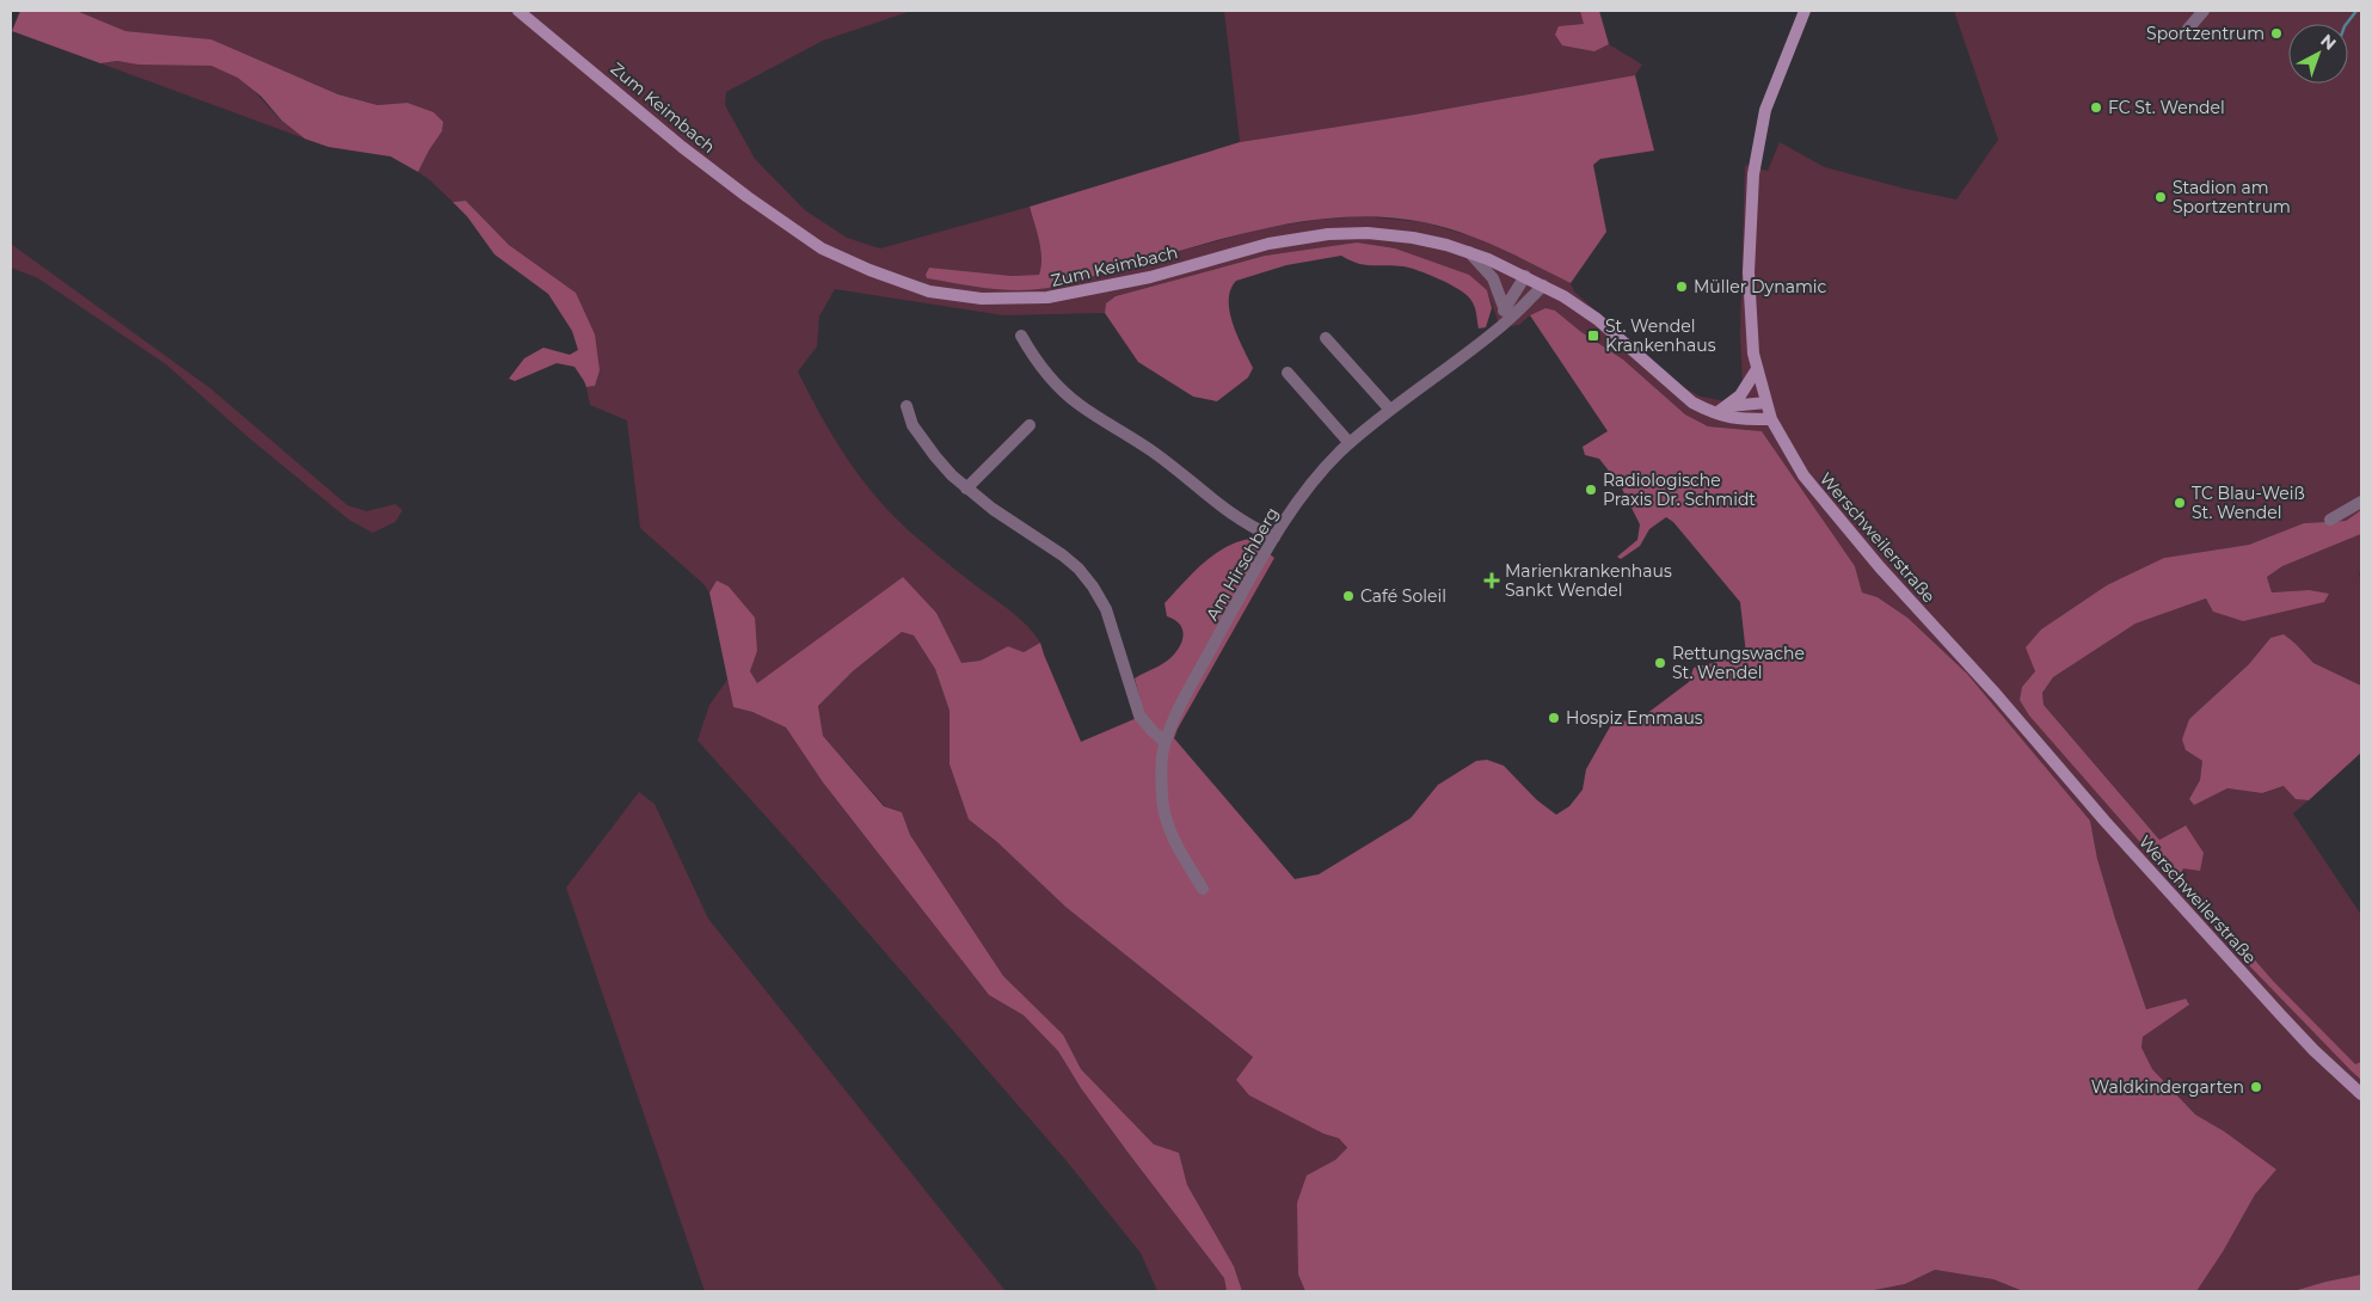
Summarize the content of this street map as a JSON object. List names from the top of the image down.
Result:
{
  "streets": {
    "street": ["Zum Keimbach", "Werschweilerstraße", "Am Hirschberg"]
  },
  "crossings": [
    ["Zum Keimbach", "Werschweilerstraße"],
    ["Zum Keimbach", "Am Hirschberg"]
  ],
  "places": {
    "other": [
      "Sportzentrum",
      "FC St. Wendel",
      "Stadion am Sportzentrum",
      "Müller Dynamic",
      "Radiologische Praxis Dr. Schmidt",
      "TC Blau-Weiß St. Wendel",
      "Café Soleil",
      "Rettungswache St. Wendel",
      "Hospiz Emmaus",
      "Waldkindergarten"
    ],
    "transit": ["St. Wendel Krankenhaus"],
    "health": ["Marienkrankenhaus Sankt Wendel"]
  },
  "north": "top right"
}
